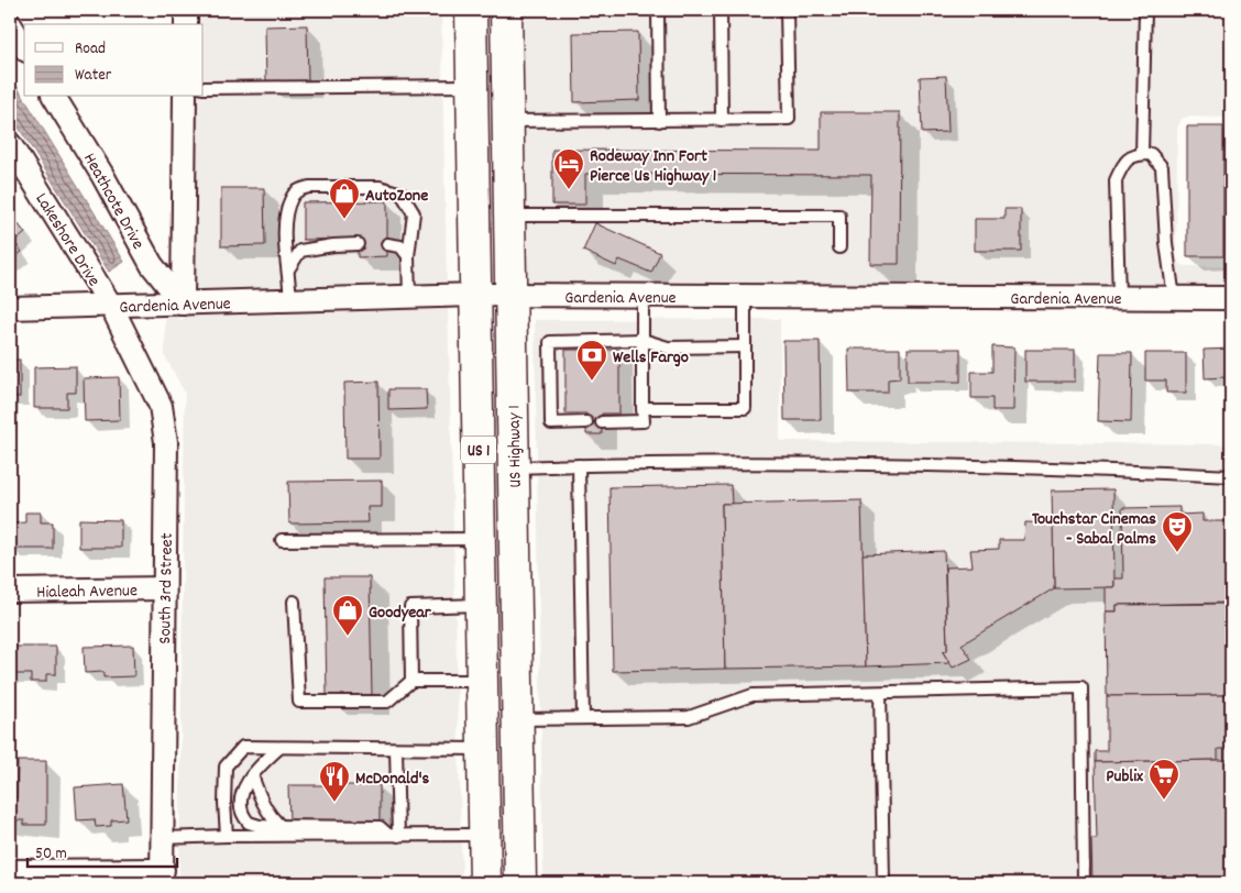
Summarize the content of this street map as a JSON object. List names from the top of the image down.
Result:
{
  "streets": {
    "main road": ["US Highway 1", "US 1"],
    "street": [
      "Heathcote Drive",
      "Lakeshore Drive",
      "Gardenia Avenue",
      "South 3rd Street",
      "Hialeah Avenue"
    ]
  },
  "crossings": [
    ["Heathcote Drive", "Gardenia Avenue"],
    ["Lakeshore Drive", "Gardenia Avenue"],
    ["Lakeshore Drive", "South 3rd Street"],
    ["Gardenia Avenue", "US Highway 1"],
    ["Gardenia Avenue", "South 3rd Street"],
    ["South 3rd Street", "Hialeah Avenue"]
  ],
  "places": {
    "hotel": ["Rodeway Inn Fort Pierce Us Highway 1"],
    "shop": ["AutoZone", "Goodyear"],
    "bank": ["Wells Fargo"],
    "theatre": ["Touchstar Cinemas - Sabal Palms"],
    "supermarket": ["Publix"],
    "restaurant": ["McDonald's"]
  },
  "legend": ["Road", "Water"],
  "scale_bar": "50 m"
}
